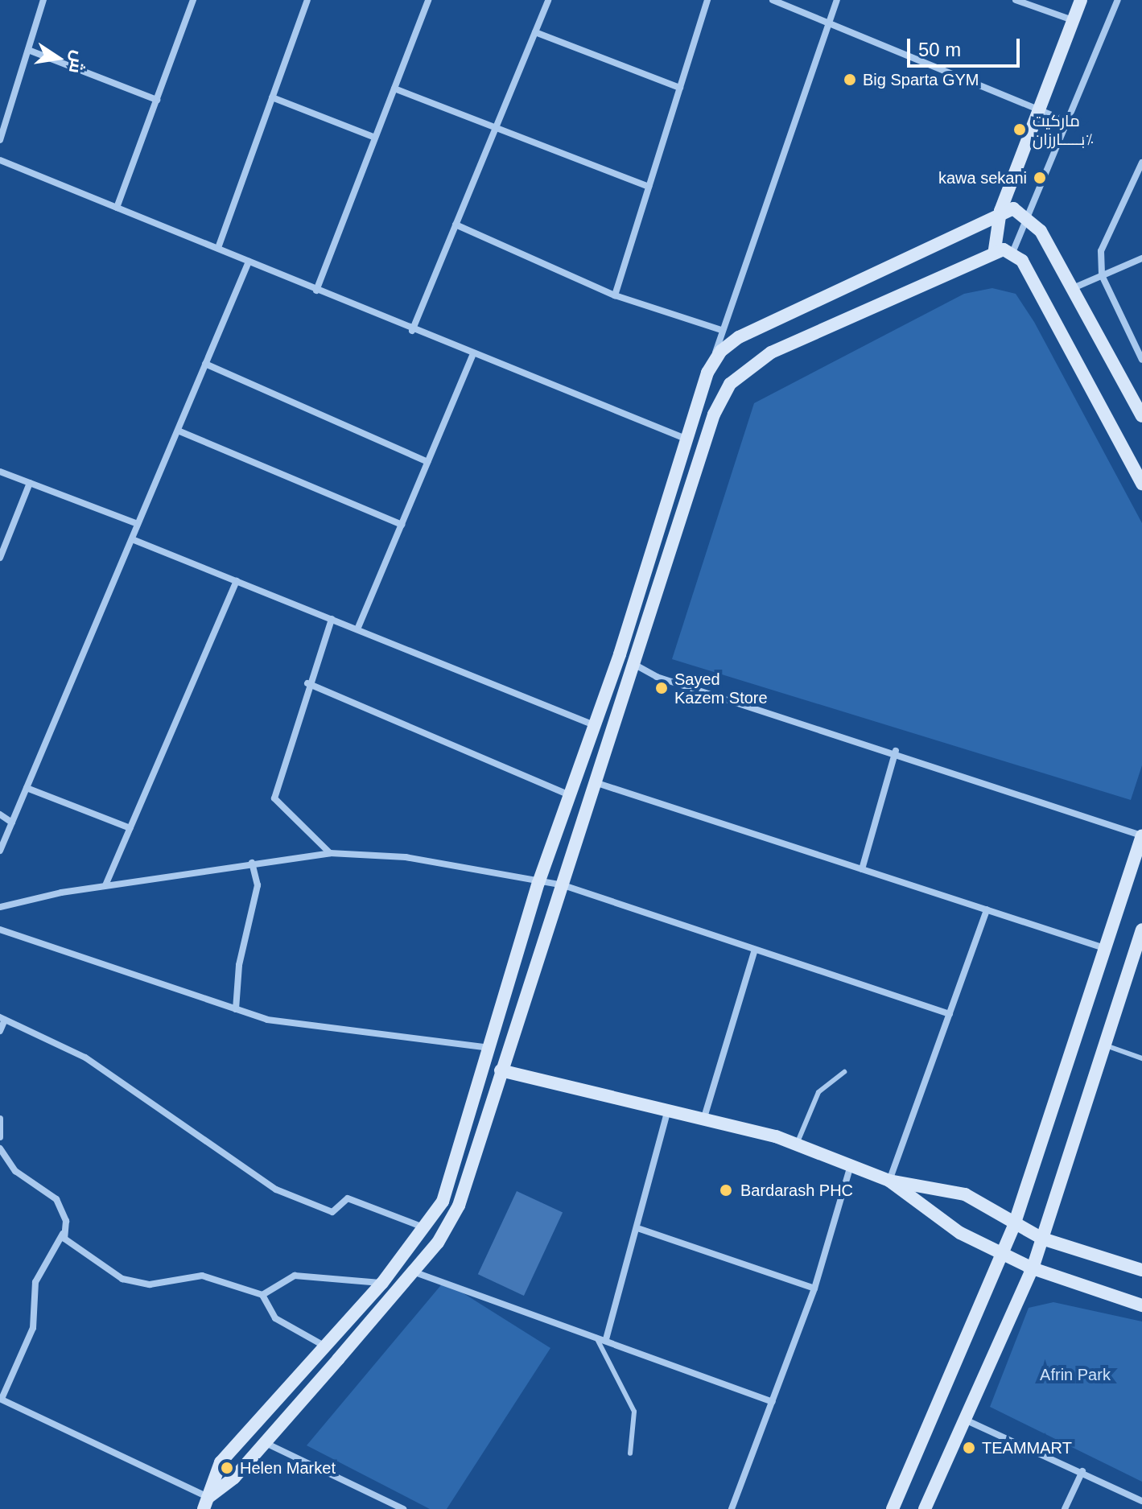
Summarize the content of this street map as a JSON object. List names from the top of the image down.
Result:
{
  "parks": ["Afrin Park"],
  "places": [
    "Big Sparta GYM",
    "ماركیت بـــــارزان٪",
    "kawa sekani",
    "Sayed Kazem Store",
    "Bardarash PHC",
    "TEAMMART",
    "Helen Market"
  ],
  "scale_bar": "50 m",
  "north": "right"
}
